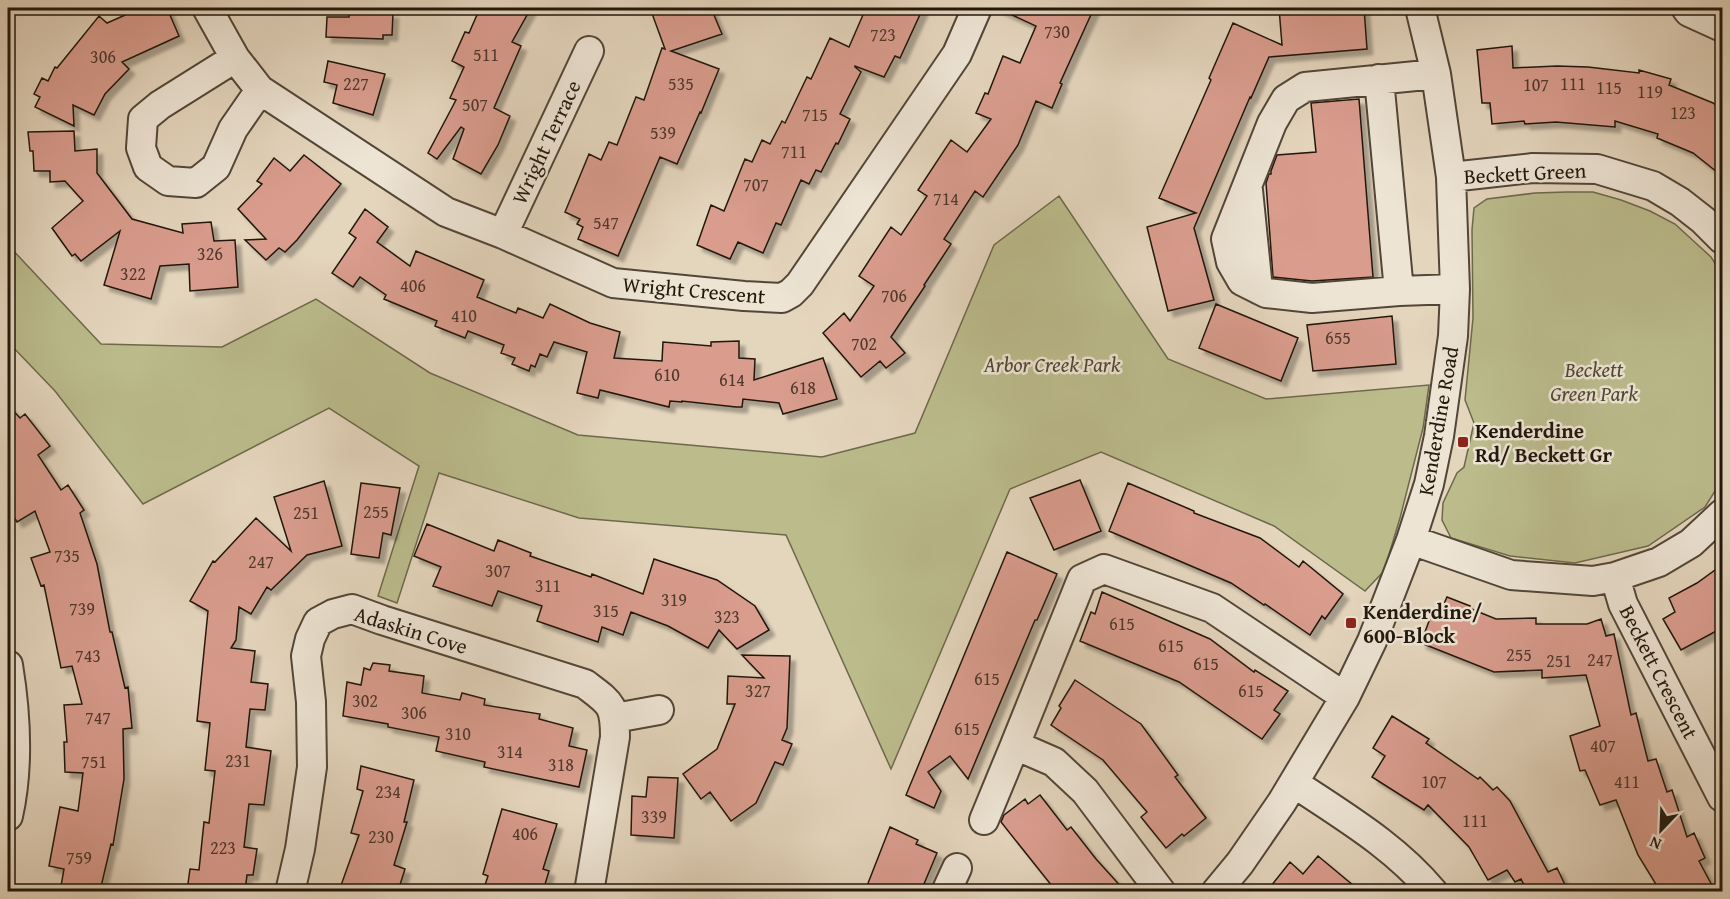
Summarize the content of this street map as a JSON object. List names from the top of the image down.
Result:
{
  "streets": {
    "street": [
      "Wright Terrace",
      "Beckett Green",
      "Wright Crescent",
      "Kenderdine Road",
      "Adaskin Cove",
      "Beckett Crescent"
    ]
  },
  "crossings": [
    ["Wright Terrace", "Wright Crescent"],
    ["Beckett Green", "Kenderdine Road"]
  ],
  "parks": ["Arbor Creek Park", "Beckett Green Park"],
  "places": {
    "transit": ["Kenderdine Rd/ Beckett Gr", "Kenderdine/ 600-Block"]
  },
  "house_numbers": [
    "730",
    "723",
    "511",
    "306",
    "227",
    "535",
    "111",
    "107",
    "115",
    "119",
    "507",
    "123",
    "715",
    "539",
    "711",
    "707",
    "714",
    "547",
    "326",
    "322",
    "406",
    "706",
    "410",
    "655",
    "702",
    "610",
    "614",
    "618",
    "255",
    "251",
    "735",
    "247",
    "307",
    "311",
    "319",
    "739",
    "315",
    "323",
    "615",
    "615",
    "255",
    "743",
    "247",
    "251",
    "615",
    "615",
    "327",
    "615",
    "302",
    "306",
    "747",
    "615",
    "310",
    "407",
    "314",
    "231",
    "751",
    "318",
    "107",
    "411",
    "234",
    "339",
    "111",
    "406",
    "230",
    "223",
    "759"
  ],
  "north": "bottom left"
}
